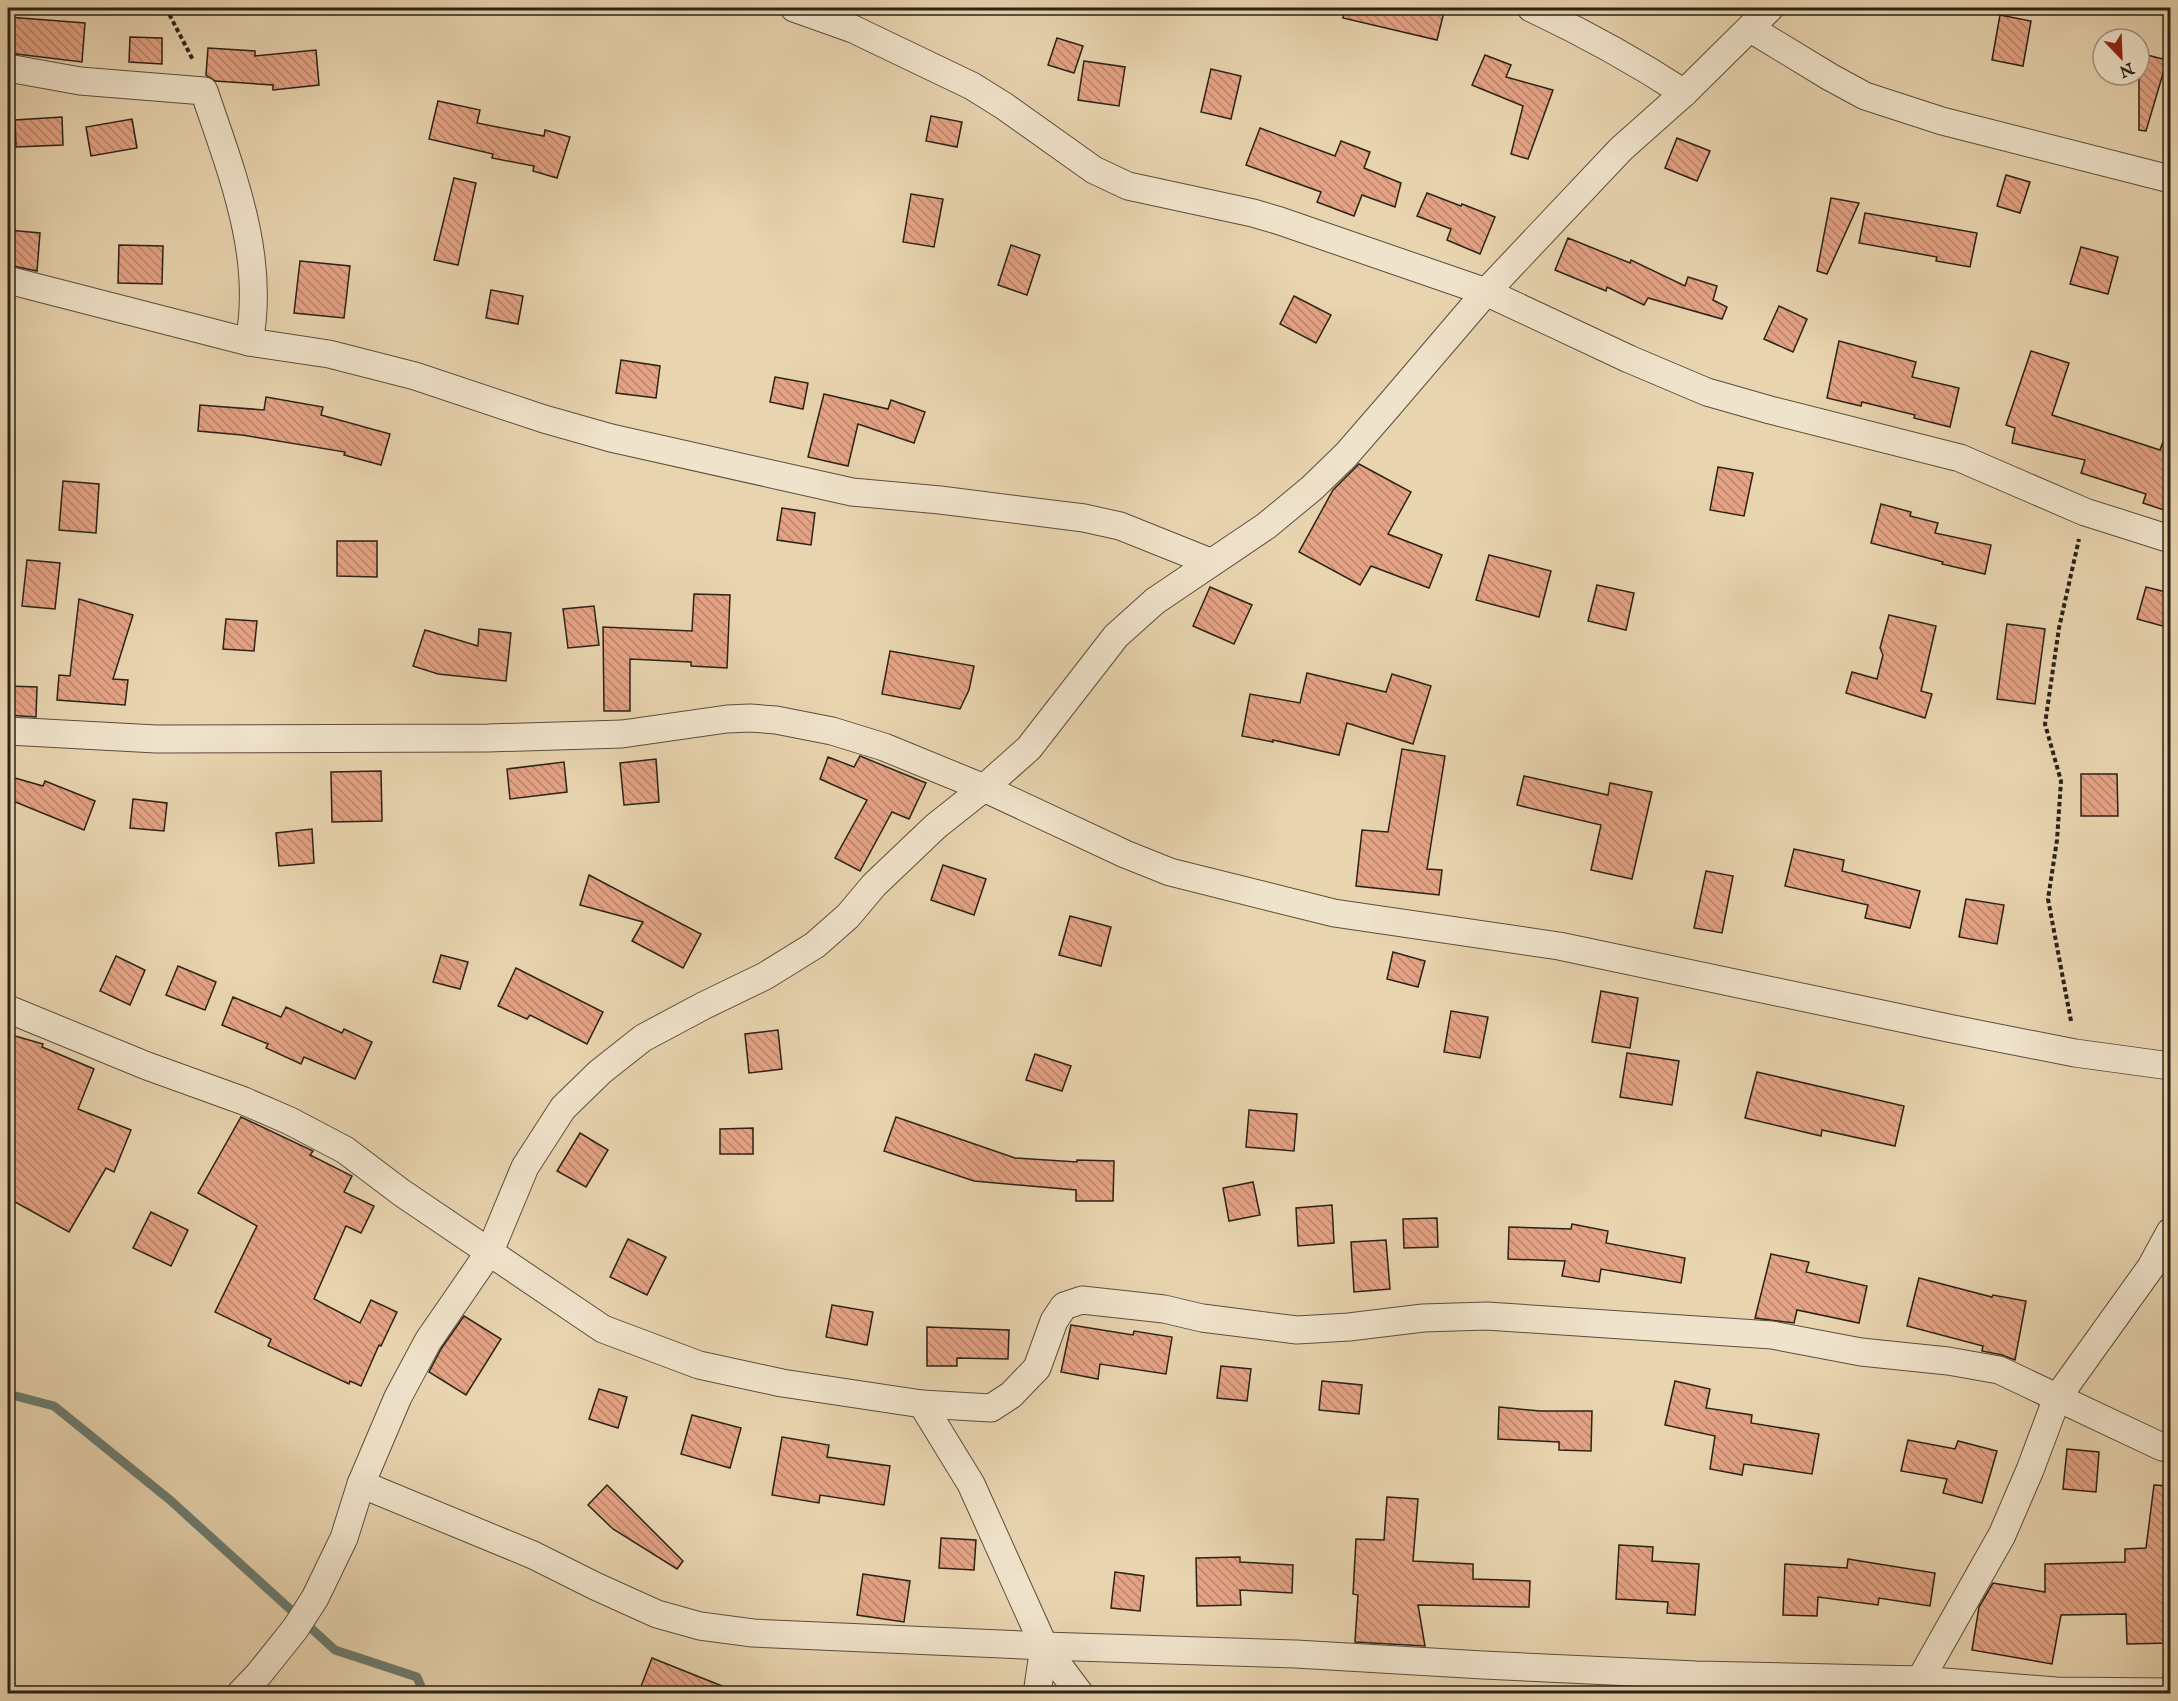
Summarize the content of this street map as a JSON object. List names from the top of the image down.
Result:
{
  "north": "bottom right"
}
